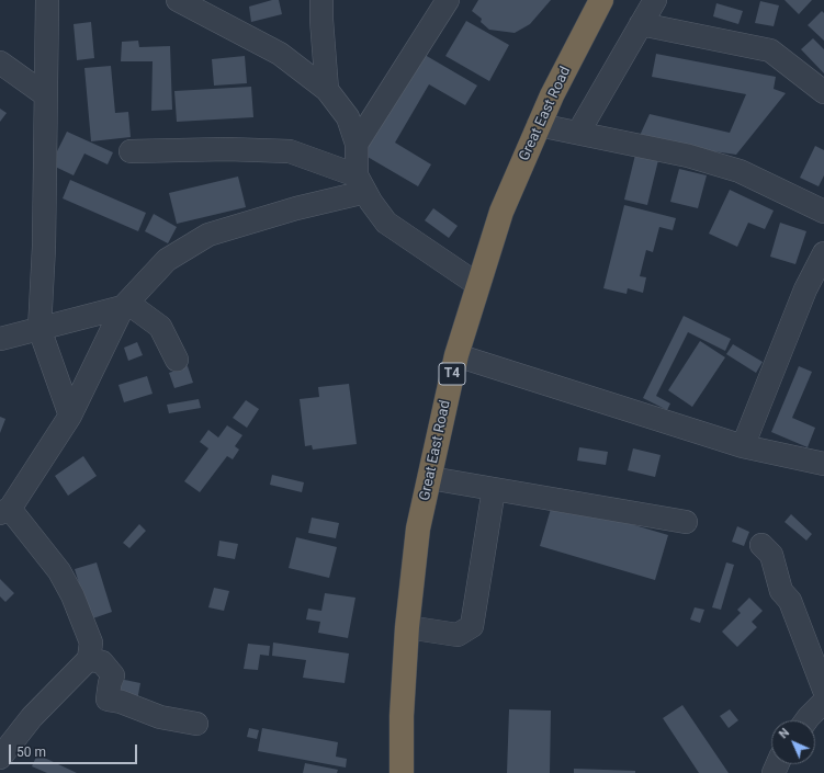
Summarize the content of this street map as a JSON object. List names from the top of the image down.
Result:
{
  "streets": {
    "highway": ["Great East Road", "T4"]
  },
  "scale_bar": "50 m",
  "north": "top left"
}
